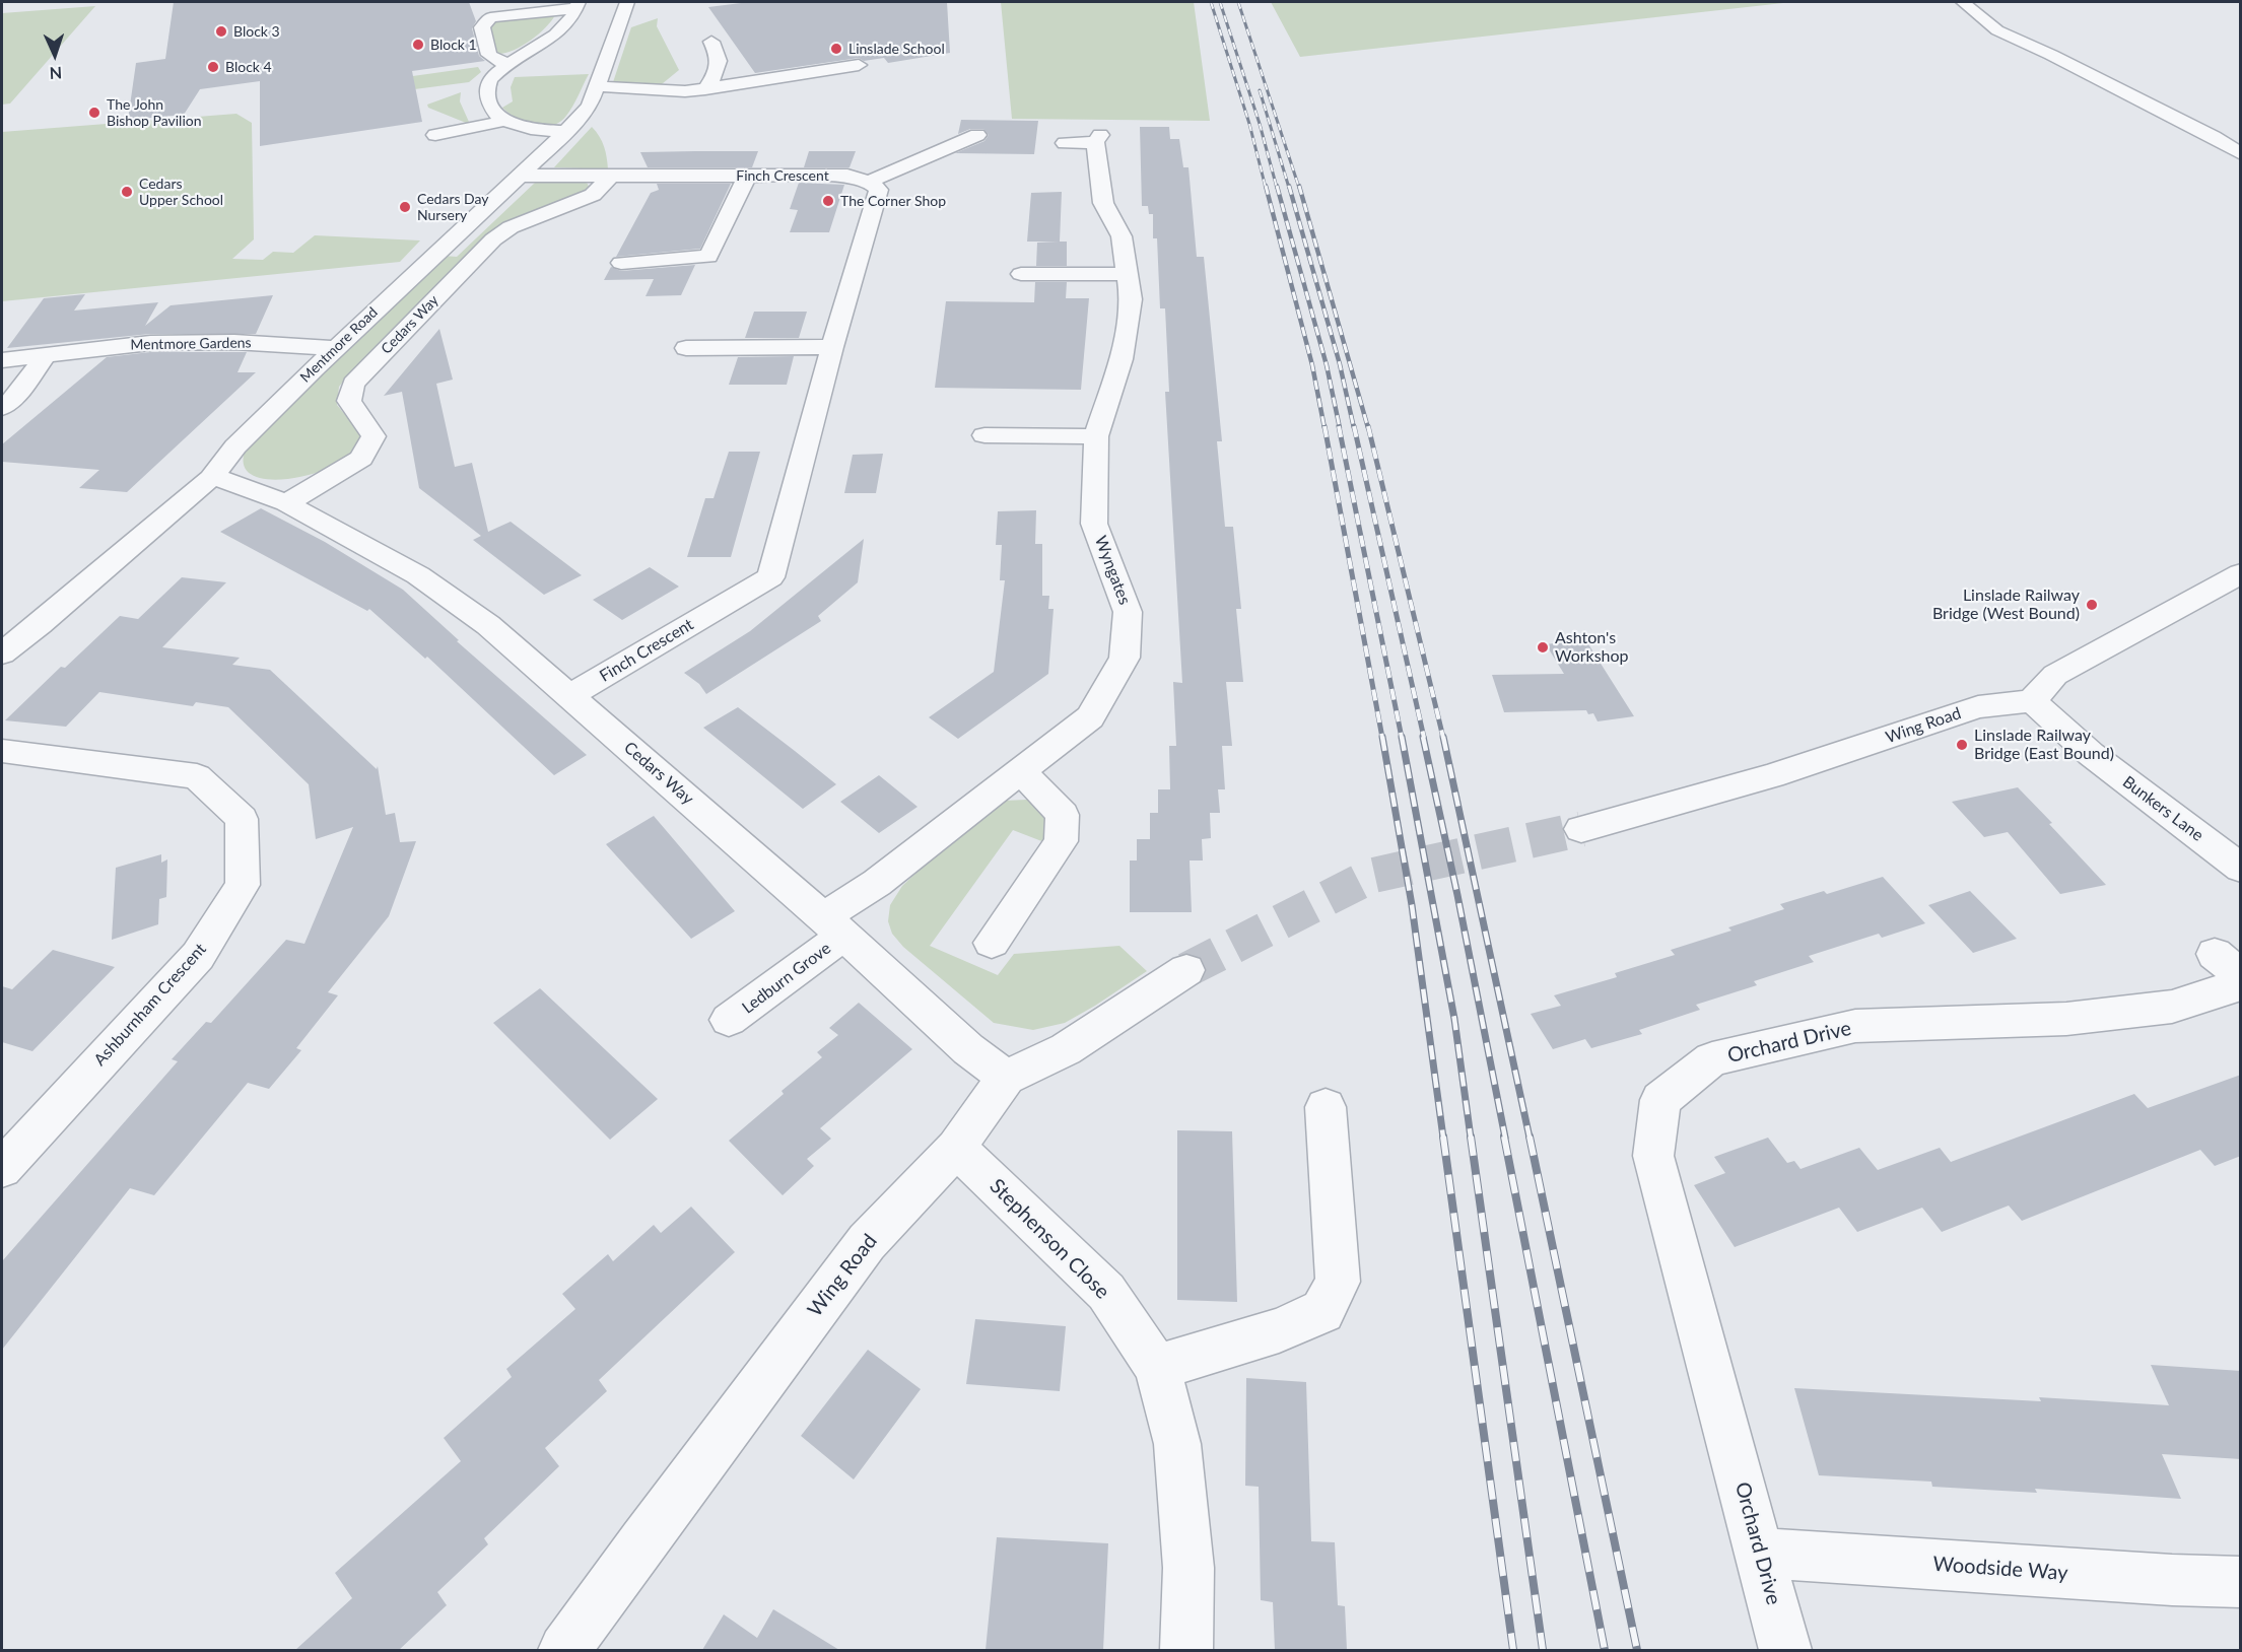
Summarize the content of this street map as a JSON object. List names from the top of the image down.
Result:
{
  "streets": {
    "street": [
      "Finch Crescent",
      "Cedars Way",
      "Mentmore Gardens",
      "Mentmore Road",
      "Wyngates",
      "Wing Road",
      "Bunkers Lane",
      "Ledburn Grove",
      "Ashburnham Crescent",
      "Orchard Drive",
      "Stephenson Close",
      "Woodside Way"
    ]
  },
  "crossings": [
    ["Finch Crescent", "Cedars Way"],
    ["Finch Crescent", "Mentmore Road"],
    ["Cedars Way", "Mentmore Road"],
    ["Cedars Way", "Wyngates"],
    ["Cedars Way", "Wing Road"],
    ["Cedars Way", "Ledburn Grove"],
    ["Mentmore Gardens", "Mentmore Road"],
    ["Wyngates", "Ledburn Grove"],
    ["Wing Road", "Bunkers Lane"],
    ["Wing Road", "Stephenson Close"],
    ["Orchard Drive", "Woodside Way"]
  ],
  "places": [
    "Block 3",
    "Block 1",
    "Linslade School",
    "Block 4",
    "The John Bishop Pavilion",
    "Cedars Upper School",
    "The Corner Shop",
    "Cedars Day Nursery",
    "Linslade Railway Bridge (West Bound)",
    "Ashton's Workshop",
    "Linslade Railway Bridge (East Bound)"
  ],
  "north": "bottom"
}
